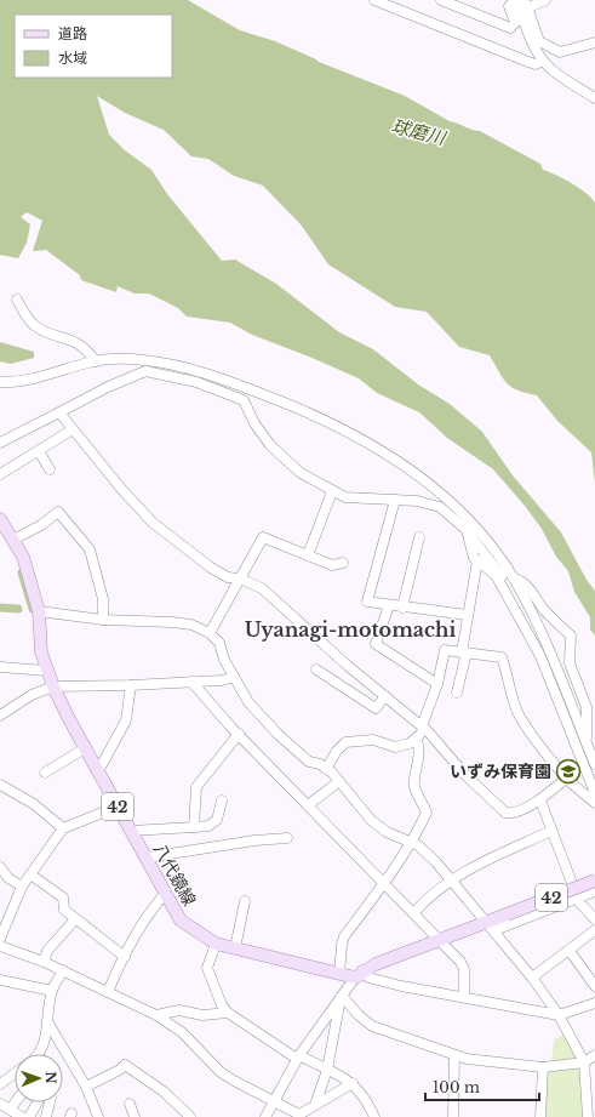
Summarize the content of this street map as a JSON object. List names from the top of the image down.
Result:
{
  "streets": {
    "main road": ["42", "八代鏡線"]
  },
  "crossings": [
    ["42", "八代鏡線"]
  ],
  "districts": ["Uyanagi-motomachi"],
  "water": ["球磨川"],
  "places": {
    "school or university": ["いずみ保育園"]
  },
  "legend": ["道路", "水域"],
  "scale_bar": "100 m",
  "north": "right"
}
